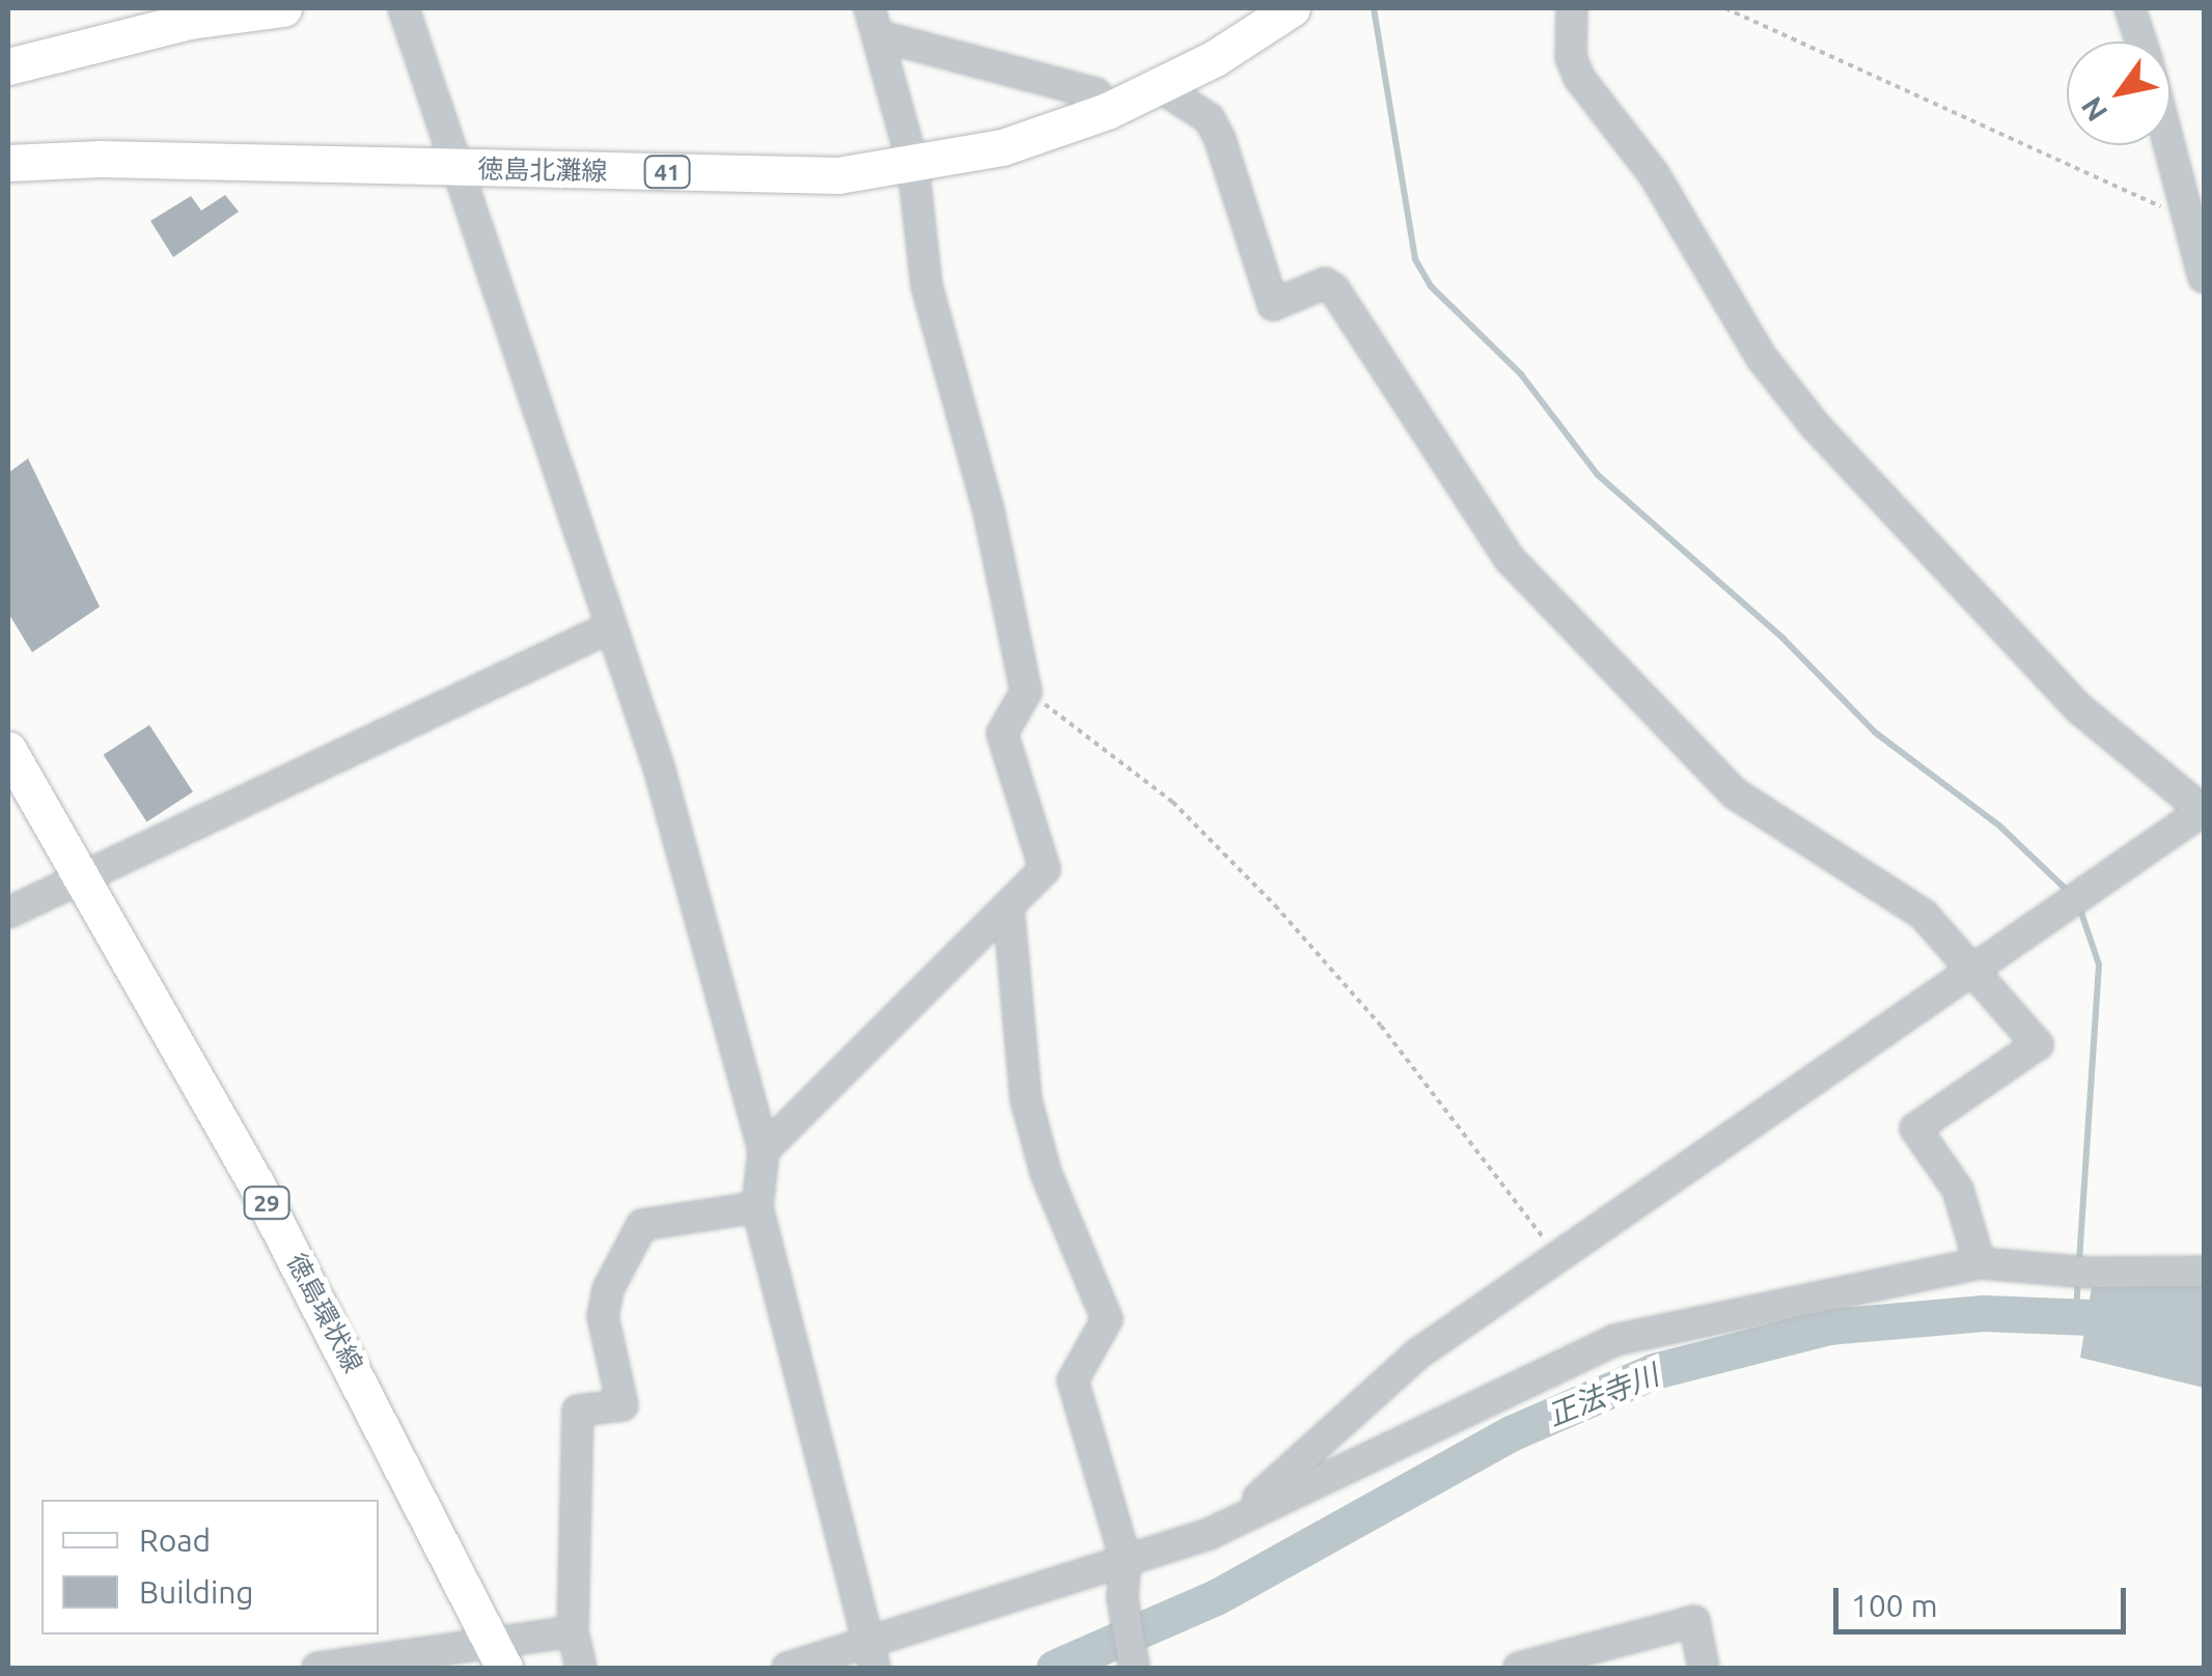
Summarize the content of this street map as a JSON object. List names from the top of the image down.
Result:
{
  "streets": {
    "main road": [
      "徳島北灘線",
      "41",
      "29",
      "徳島環状線"
    ]
  },
  "water": ["正法寺川"],
  "legend": ["Road", "Building"],
  "scale_bar": "100 m",
  "north": "bottom left"
}
